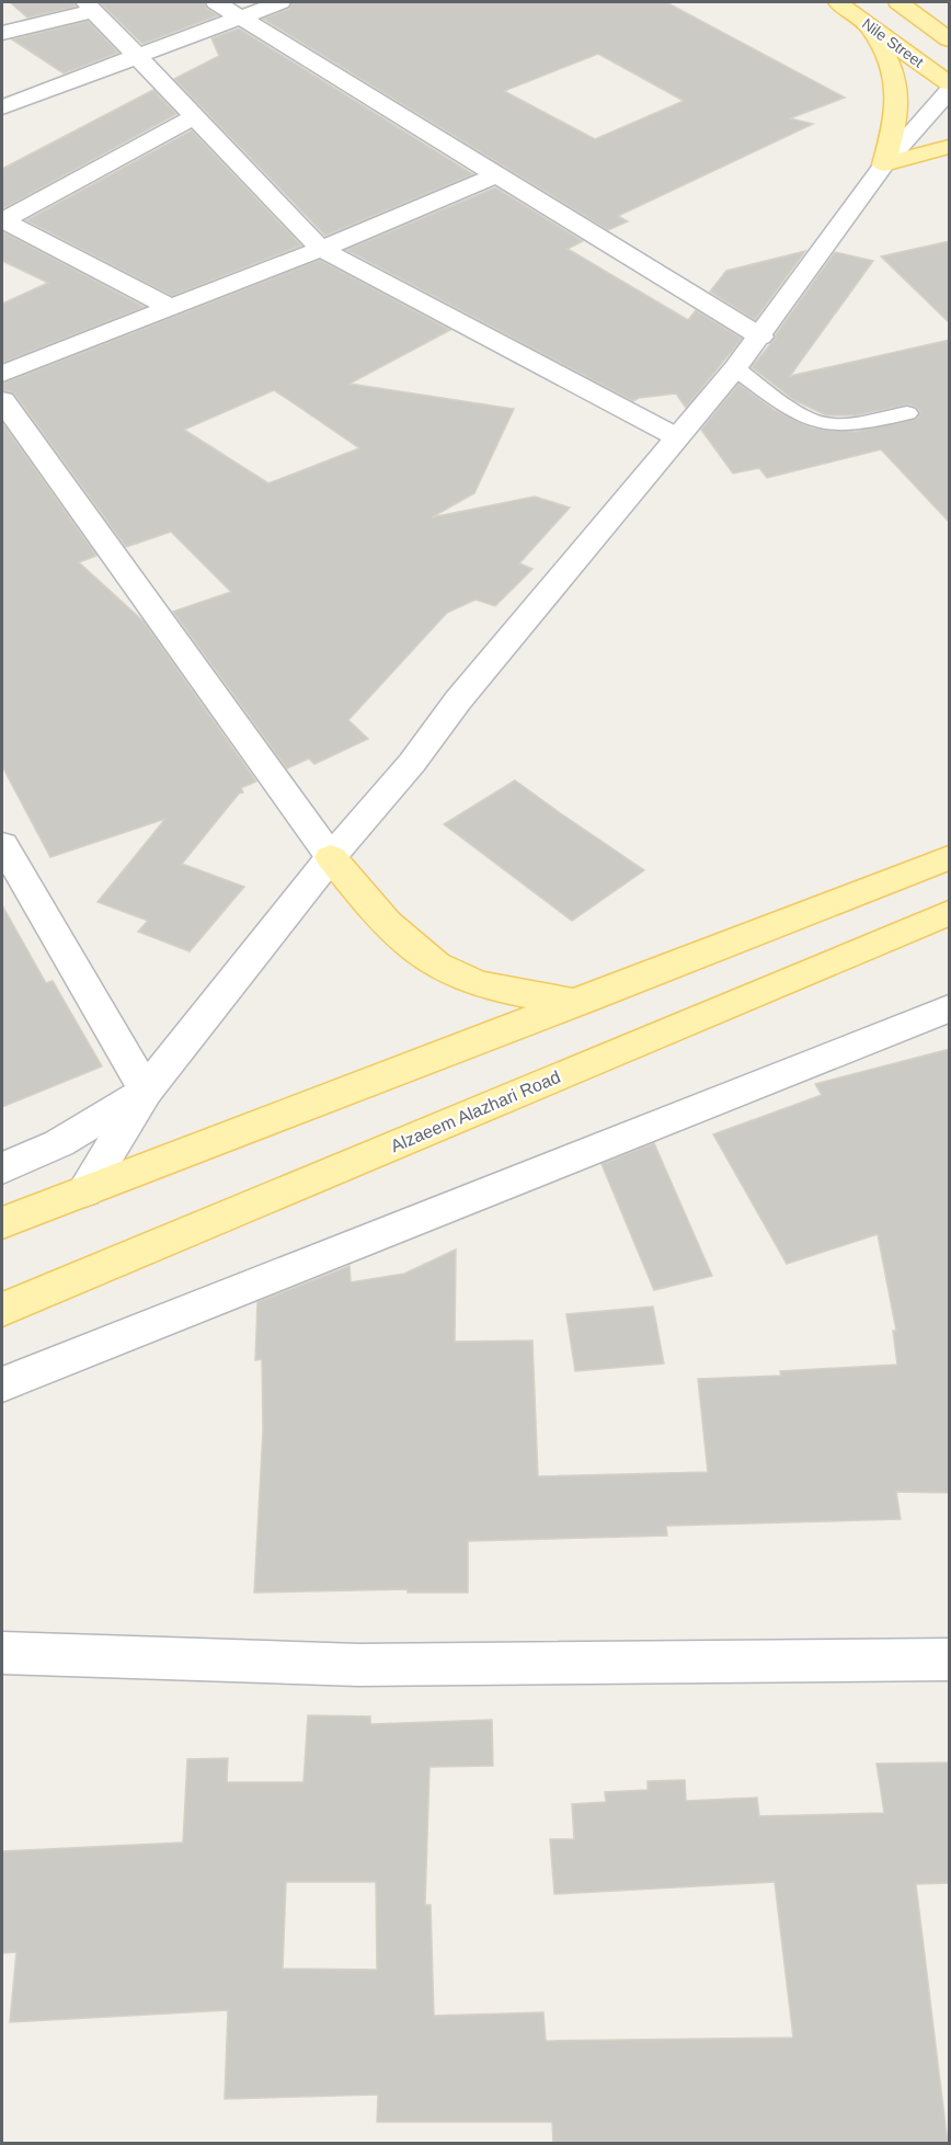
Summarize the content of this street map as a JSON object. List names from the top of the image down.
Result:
{
  "streets": {
    "main road": ["Nile Street", "Alzaeem Alazhari Road"]
  }
}
